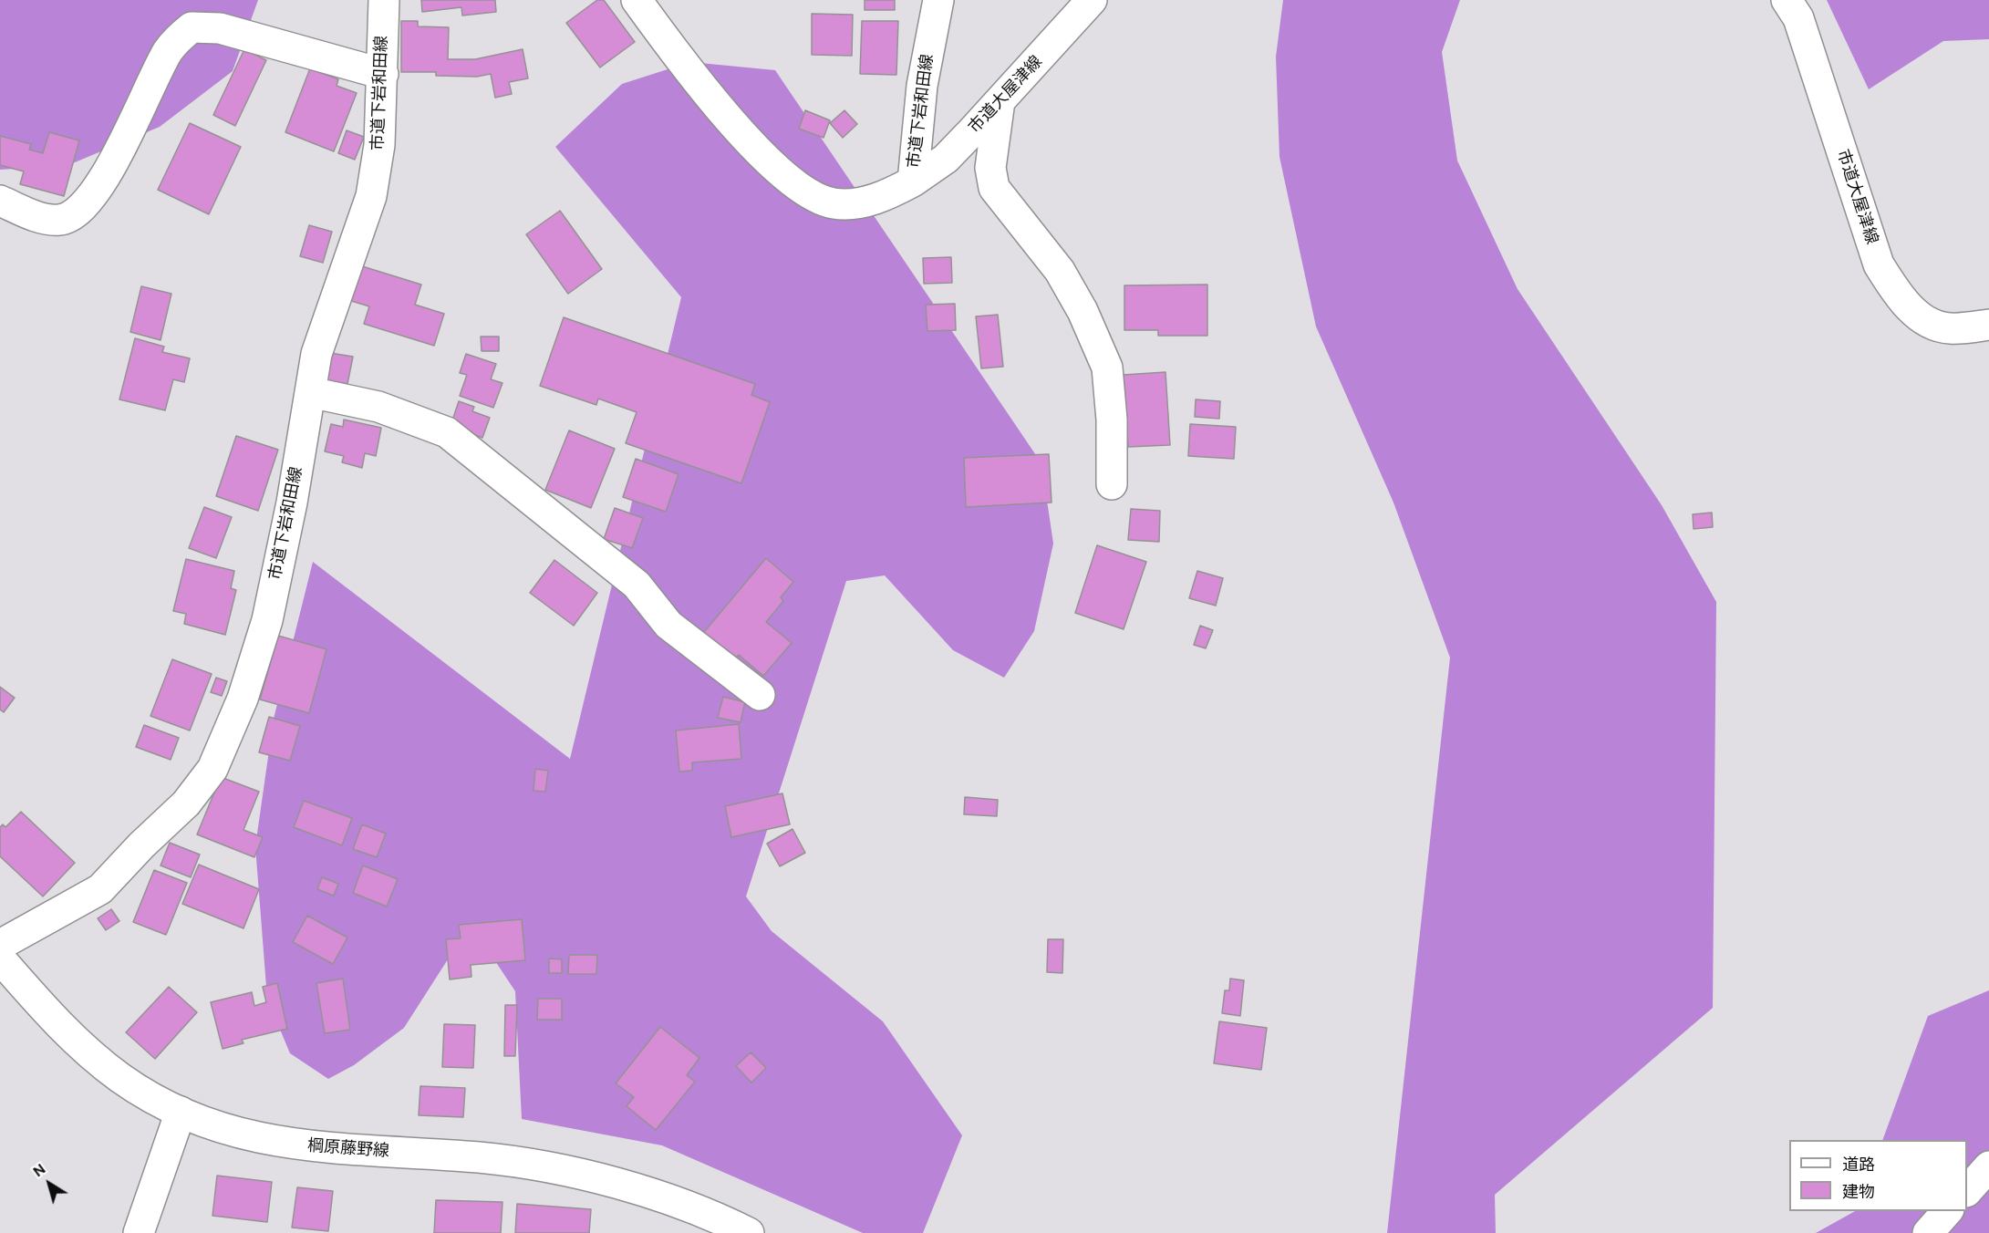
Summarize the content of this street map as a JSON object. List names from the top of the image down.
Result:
{
  "streets": {
    "street": ["市道下岩和田線", "市道大屋津線", "棡原藤野線"]
  },
  "crossings": [
    ["市道下岩和田線", "市道大屋津線"]
  ],
  "legend": ["道路", "建物"],
  "north": "top left"
}
